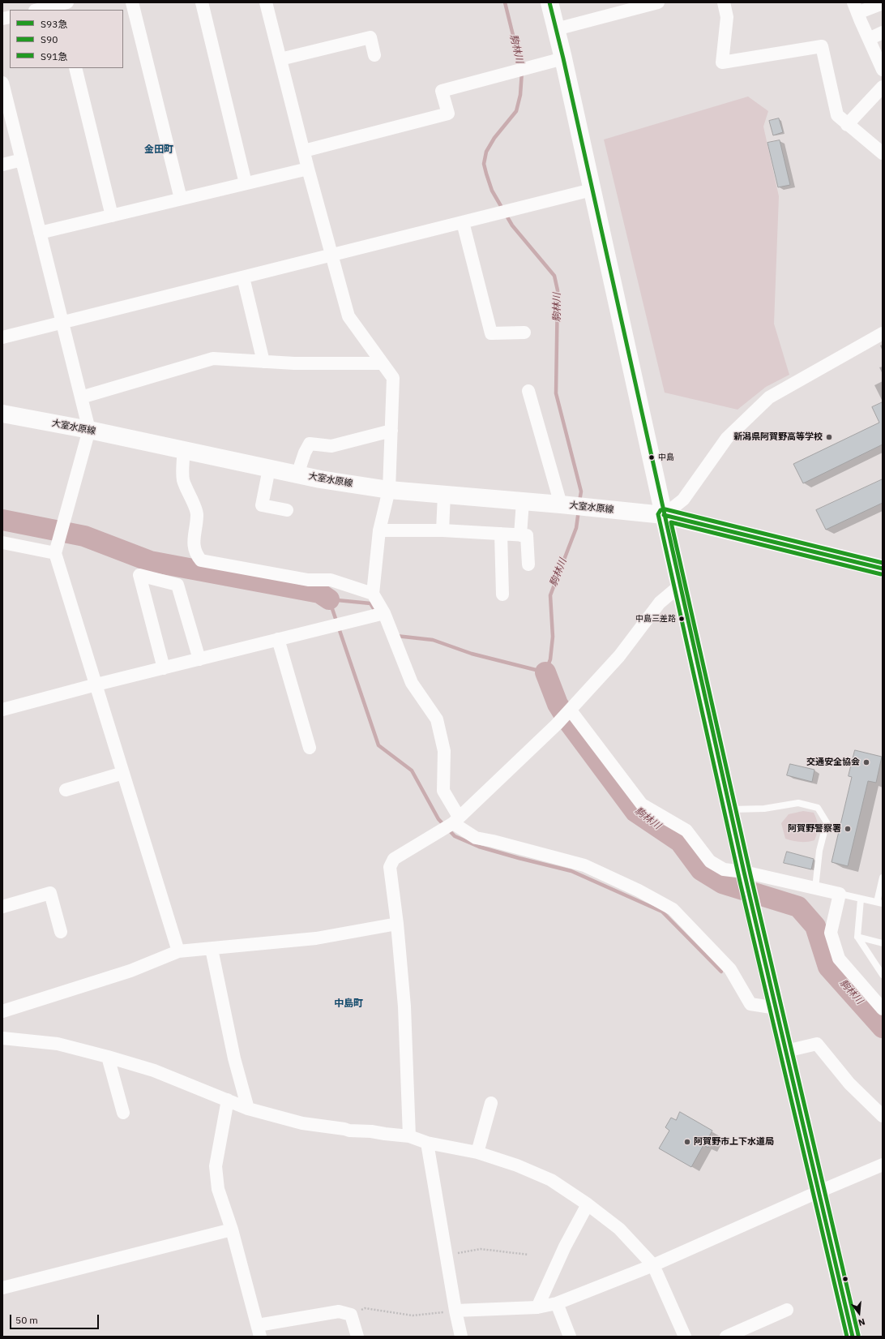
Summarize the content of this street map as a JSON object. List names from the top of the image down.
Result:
{
  "streets": {
    "main road": ["大室水原線"]
  },
  "districts": ["金田町", "中島町"],
  "water": ["駒林川"],
  "places": [
    "新潟県阿賀野高等学校",
    "中島",
    "中島三差路",
    "交通安全協会",
    "阿賀野警察署",
    "阿賀野市上下水道局"
  ],
  "lines": ["transit line S93急", "transit line S91急", "transit line S90"],
  "legend": ["S93急", "S90", "S91急"],
  "scale_bar": "50 m",
  "north": "bottom"
}
